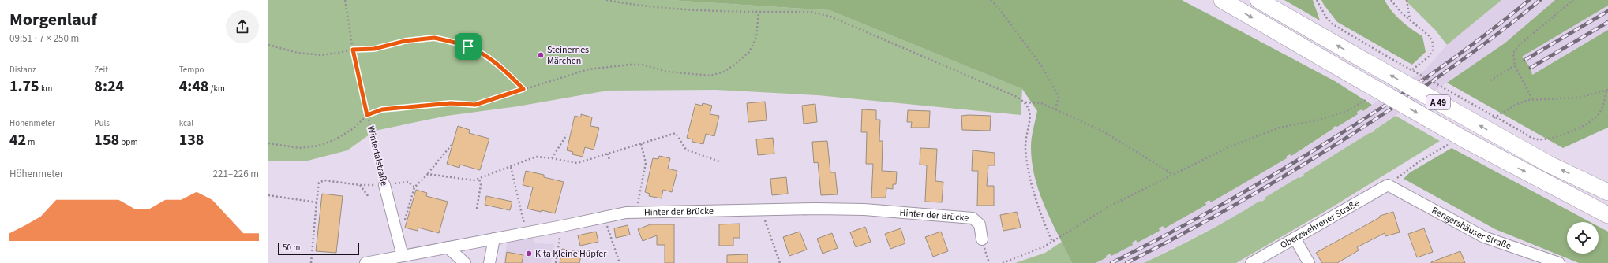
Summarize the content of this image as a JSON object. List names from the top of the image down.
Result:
{
  "streets": {
    "highway": ["A 49"],
    "street": [
      "Wintertalstraße",
      "Hinter der Brücke",
      "Oberzwehrener Straße",
      "Rengershäuser Straße"
    ]
  },
  "crossings": [
    ["Wintertalstraße", "Hinter der Brücke"],
    ["Oberzwehrener Straße", "Rengershäuser Straße"]
  ],
  "places": ["Steinernes Märchen", "Kita Kleine Hüpfer"],
  "scale_bar": "50 m",
  "page": {
    "heading": ["Morgenlauf", "09:51 · 7 × 250 m"],
    "stats": [
      ["Distanz", "1.75 km"],
      ["Zeit", "8:24"],
      ["Tempo", "4:48 /km"],
      ["Höhenmeter", "42 m"],
      ["Puls", "158 bpm"],
      ["kcal", "138"]
    ],
    "chart": ["Höhenmeter", "221–226 m"],
    "scale": "50 m"
  }
}
